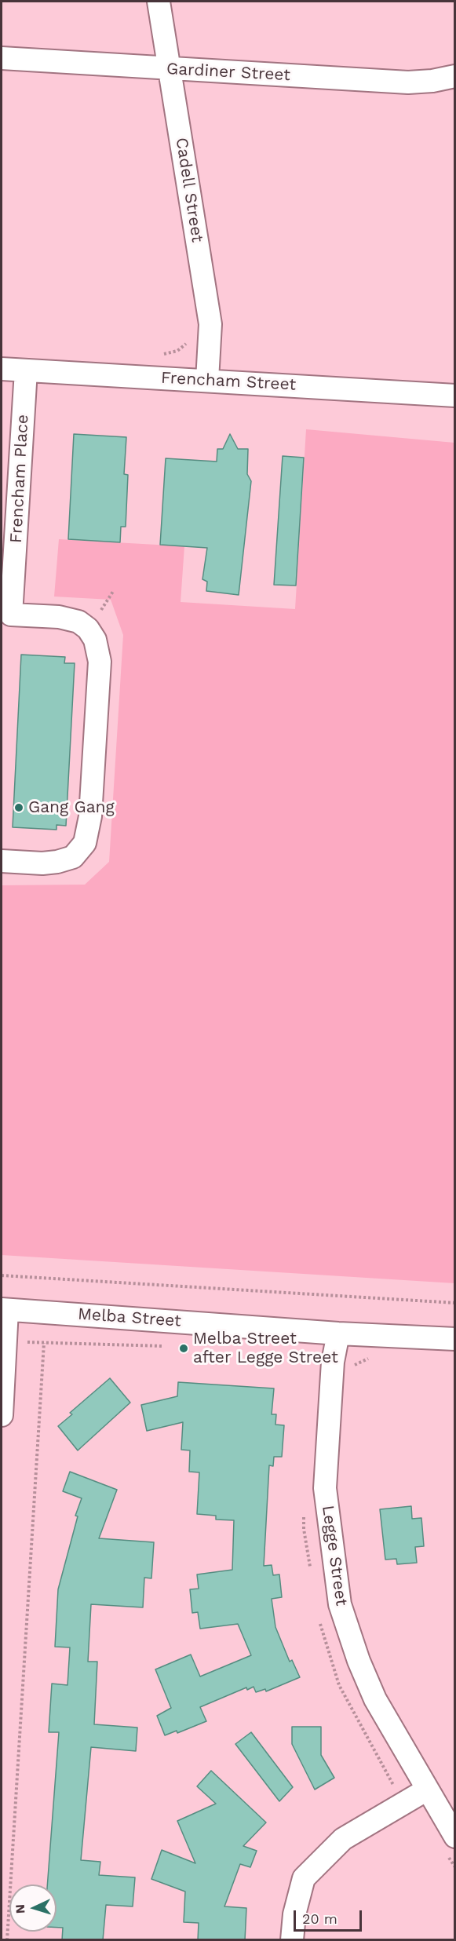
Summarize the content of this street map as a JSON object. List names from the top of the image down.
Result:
{
  "streets": {
    "street": [
      "Gardiner Street",
      "Cadell Street",
      "Frencham Street",
      "Frencham Place",
      "Melba Street",
      "Legge Street"
    ]
  },
  "crossings": [
    ["Gardiner Street", "Cadell Street"],
    ["Cadell Street", "Frencham Street"],
    ["Frencham Street", "Frencham Place"],
    ["Melba Street", "Legge Street"]
  ],
  "places": ["Gang Gang", "Melba Street after Legge Street"],
  "scale_bar": "20 m",
  "north": "left"
}
